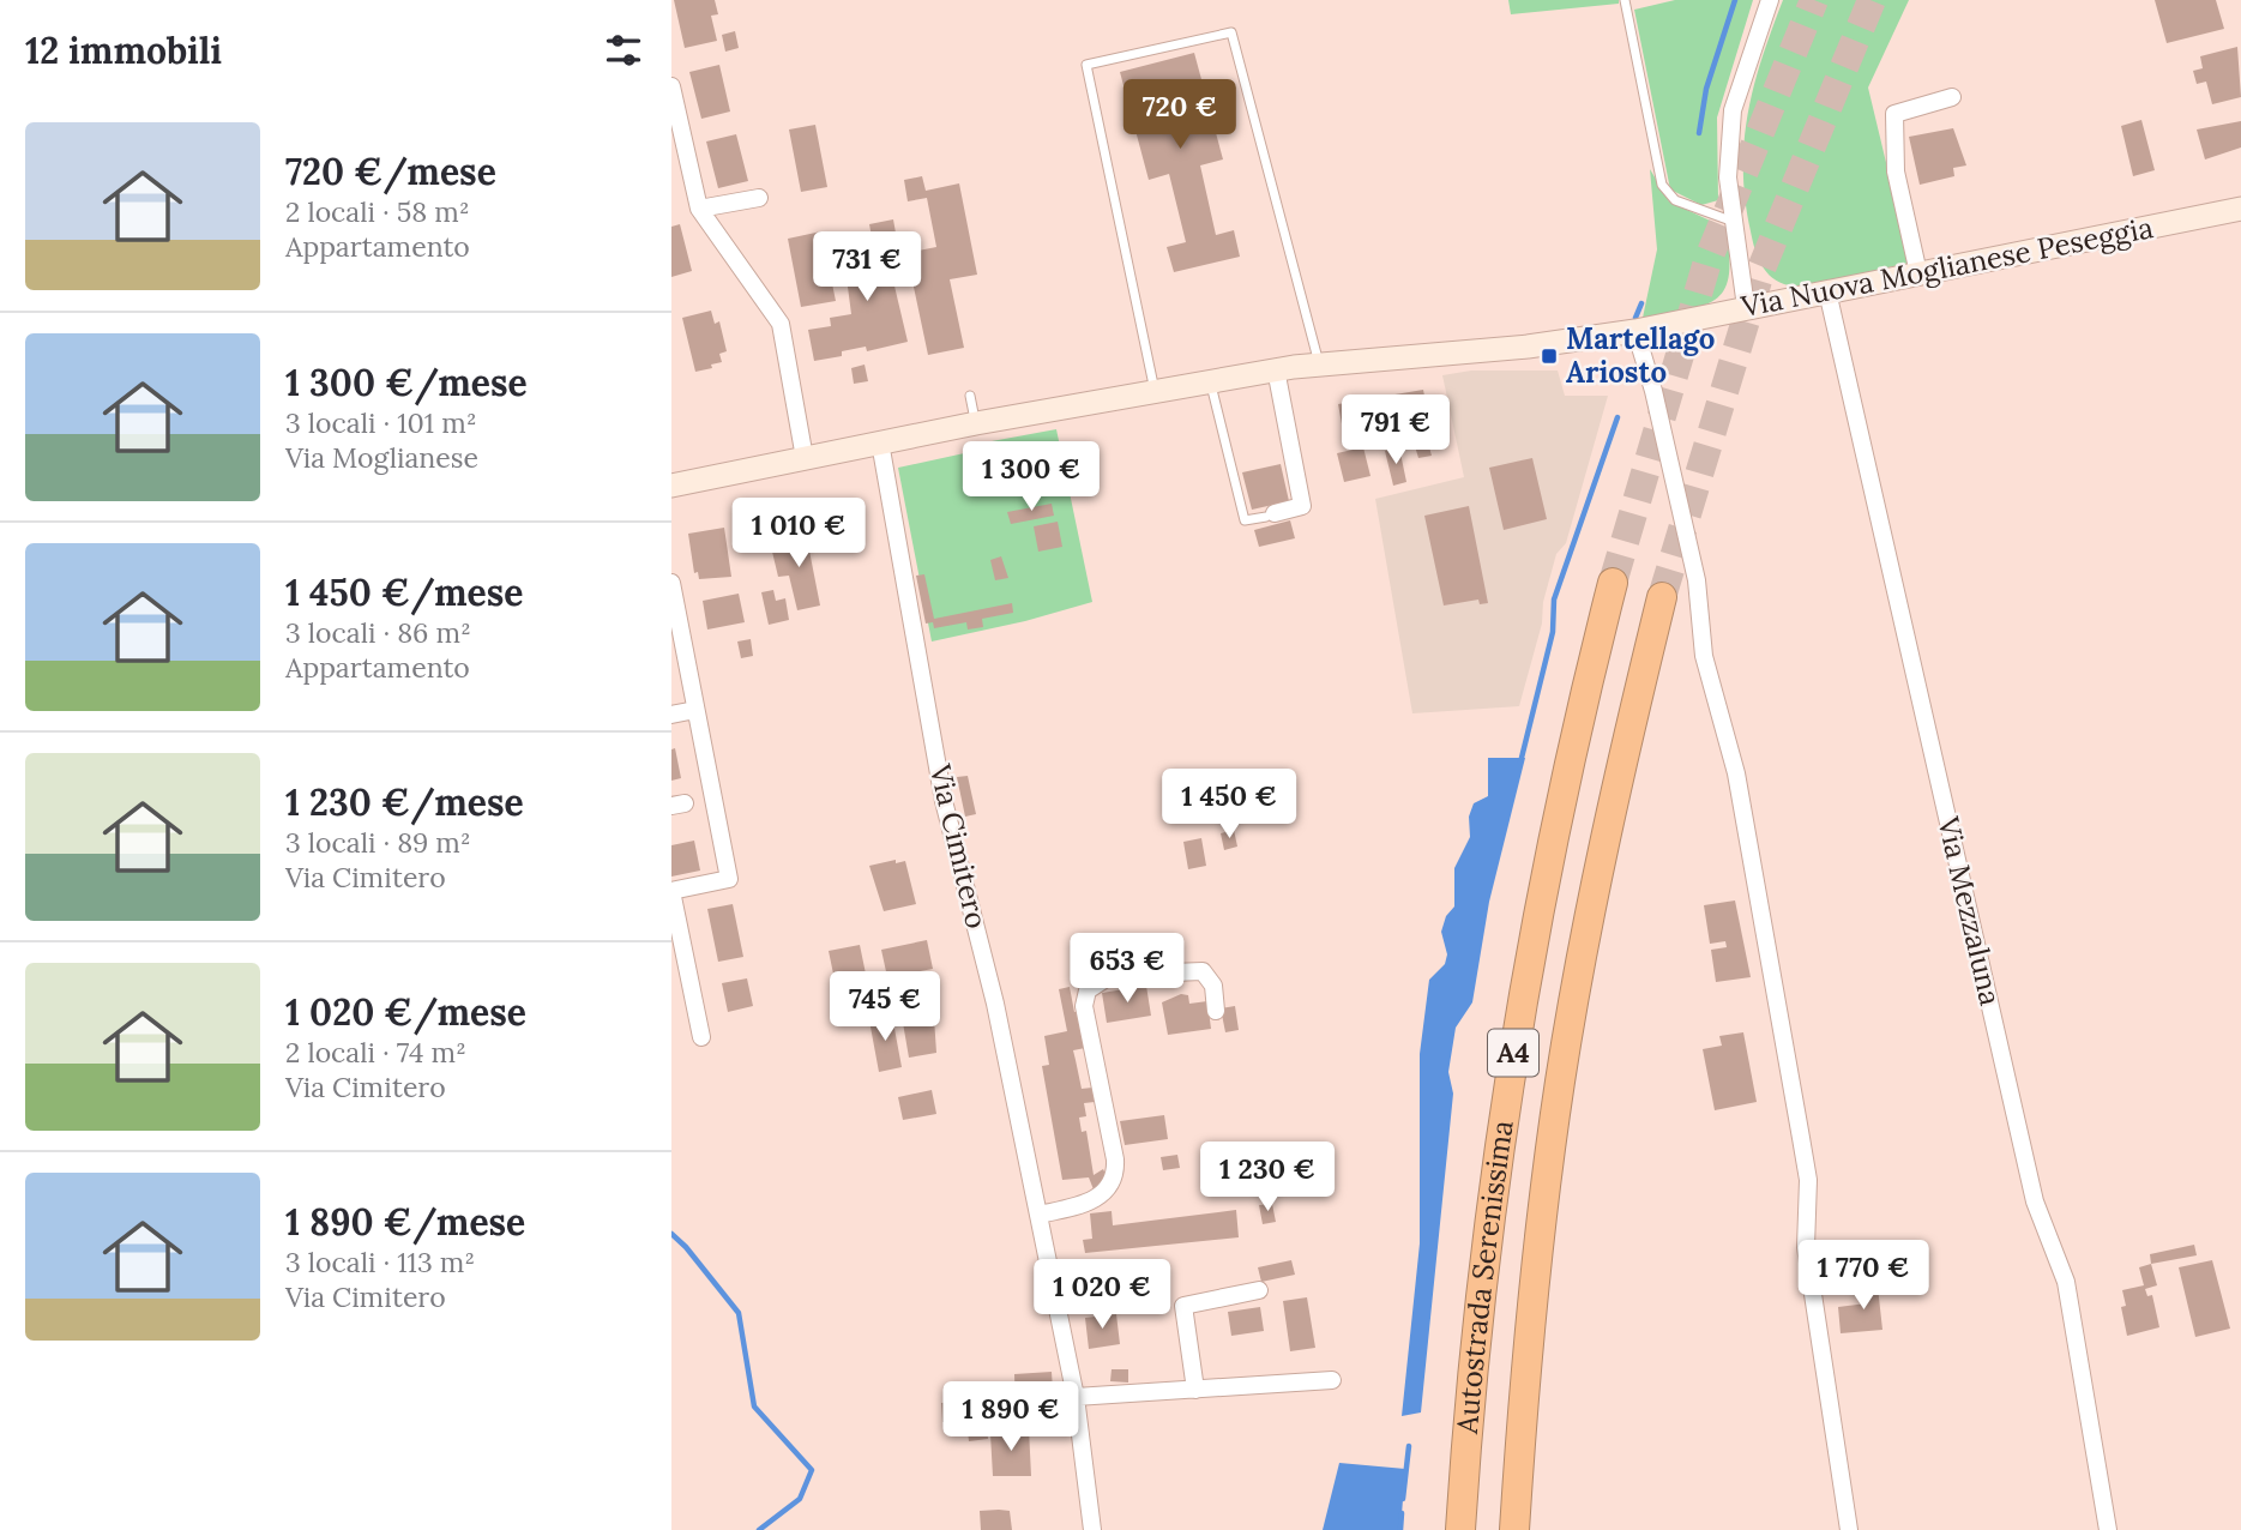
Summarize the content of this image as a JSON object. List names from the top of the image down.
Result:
{
  "streets": {
    "highway": ["A4", "Autostrada Serenissima"],
    "main road": ["Via Nuova Moglianese Peseggia"],
    "street": ["Via Cimitero", "Via Mezzaluna"]
  },
  "crossings": [
    ["Via Nuova Moglianese Peseggia", "Via Cimitero"],
    ["Via Nuova Moglianese Peseggia", "Via Mezzaluna"]
  ],
  "places": {
    "transit": ["Martellago Ariosto"]
  },
  "page": {
    "heading": "12 immobili",
    "price": [
      "720 €",
      "731 €",
      "791 €",
      "1 300 €",
      "1 010 €",
      "1 450 €",
      "653 €",
      "745 €",
      "1 230 €",
      "1 770 €",
      "1 020 €",
      "1 890 €"
    ],
    "list": [
      {
        "name": "720 €/mese",
        "note": "2 locali · 58 m² · Appartamento"
      },
      {
        "name": "1 300 €/mese",
        "note": "3 locali · 101 m² · Via Moglianese"
      },
      {
        "name": "1 450 €/mese",
        "note": "3 locali · 86 m² · Appartamento"
      },
      {
        "name": "1 230 €/mese",
        "note": "3 locali · 89 m² · Via Cimitero"
      },
      {
        "name": "1 020 €/mese",
        "note": "2 locali · 74 m² · Via Cimitero"
      },
      {
        "name": "1 890 €/mese",
        "note": "3 locali · 113 m² · Via Cimitero"
      }
    ]
  }
}
